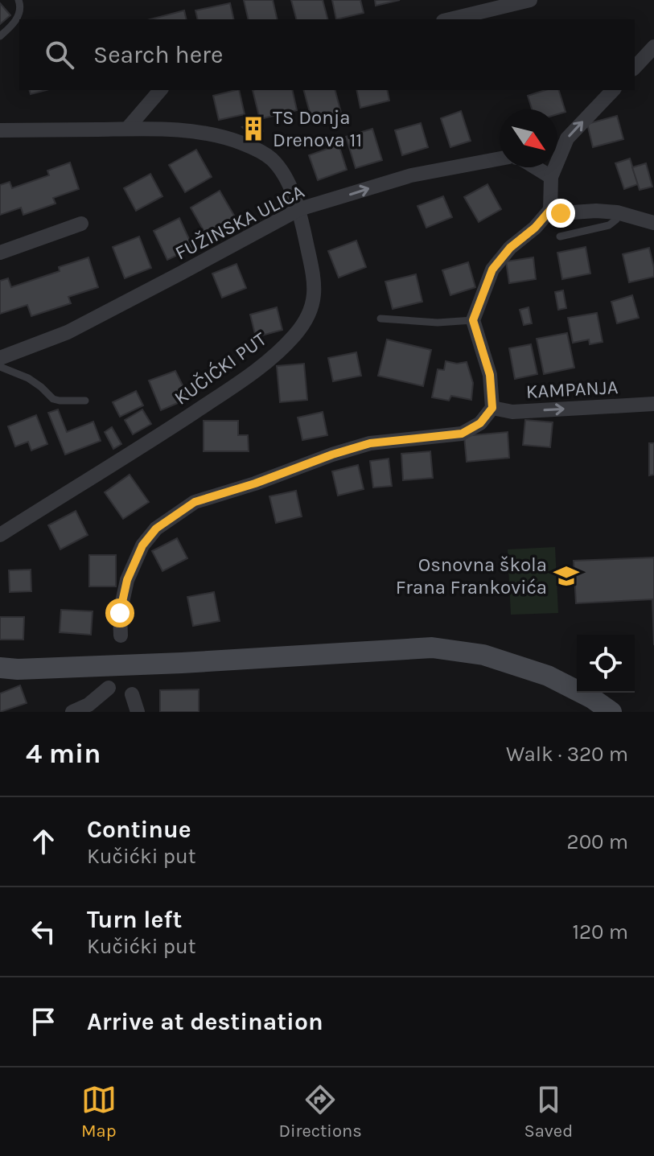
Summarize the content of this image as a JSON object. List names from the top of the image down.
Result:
{
  "streets": {
    "street": ["FUŽINSKA ULICA", "KUČIĆKI PUT", "KAMPANJA"]
  },
  "crossings": [
    ["FUŽINSKA ULICA", "KUČIĆKI PUT"]
  ],
  "one_way": ["FUŽINSKA ULICA", "KAMPANJA"],
  "places": {
    "building": ["TS Donja Drenova 11"],
    "school or university": ["Osnovna škola Frana Frankovića"]
  },
  "north": "bottom right",
  "page": {
    "search": "Search here",
    "heading": ["4 min", "Walk · 320 m"],
    "list": [
      ["Continue", "Kučićki put", "200 m"],
      ["Turn left", "Kučićki put", "120 m"],
      "Arrive at destination"
    ],
    "nav": ["Map", "Directions", "Saved"]
  }
}
